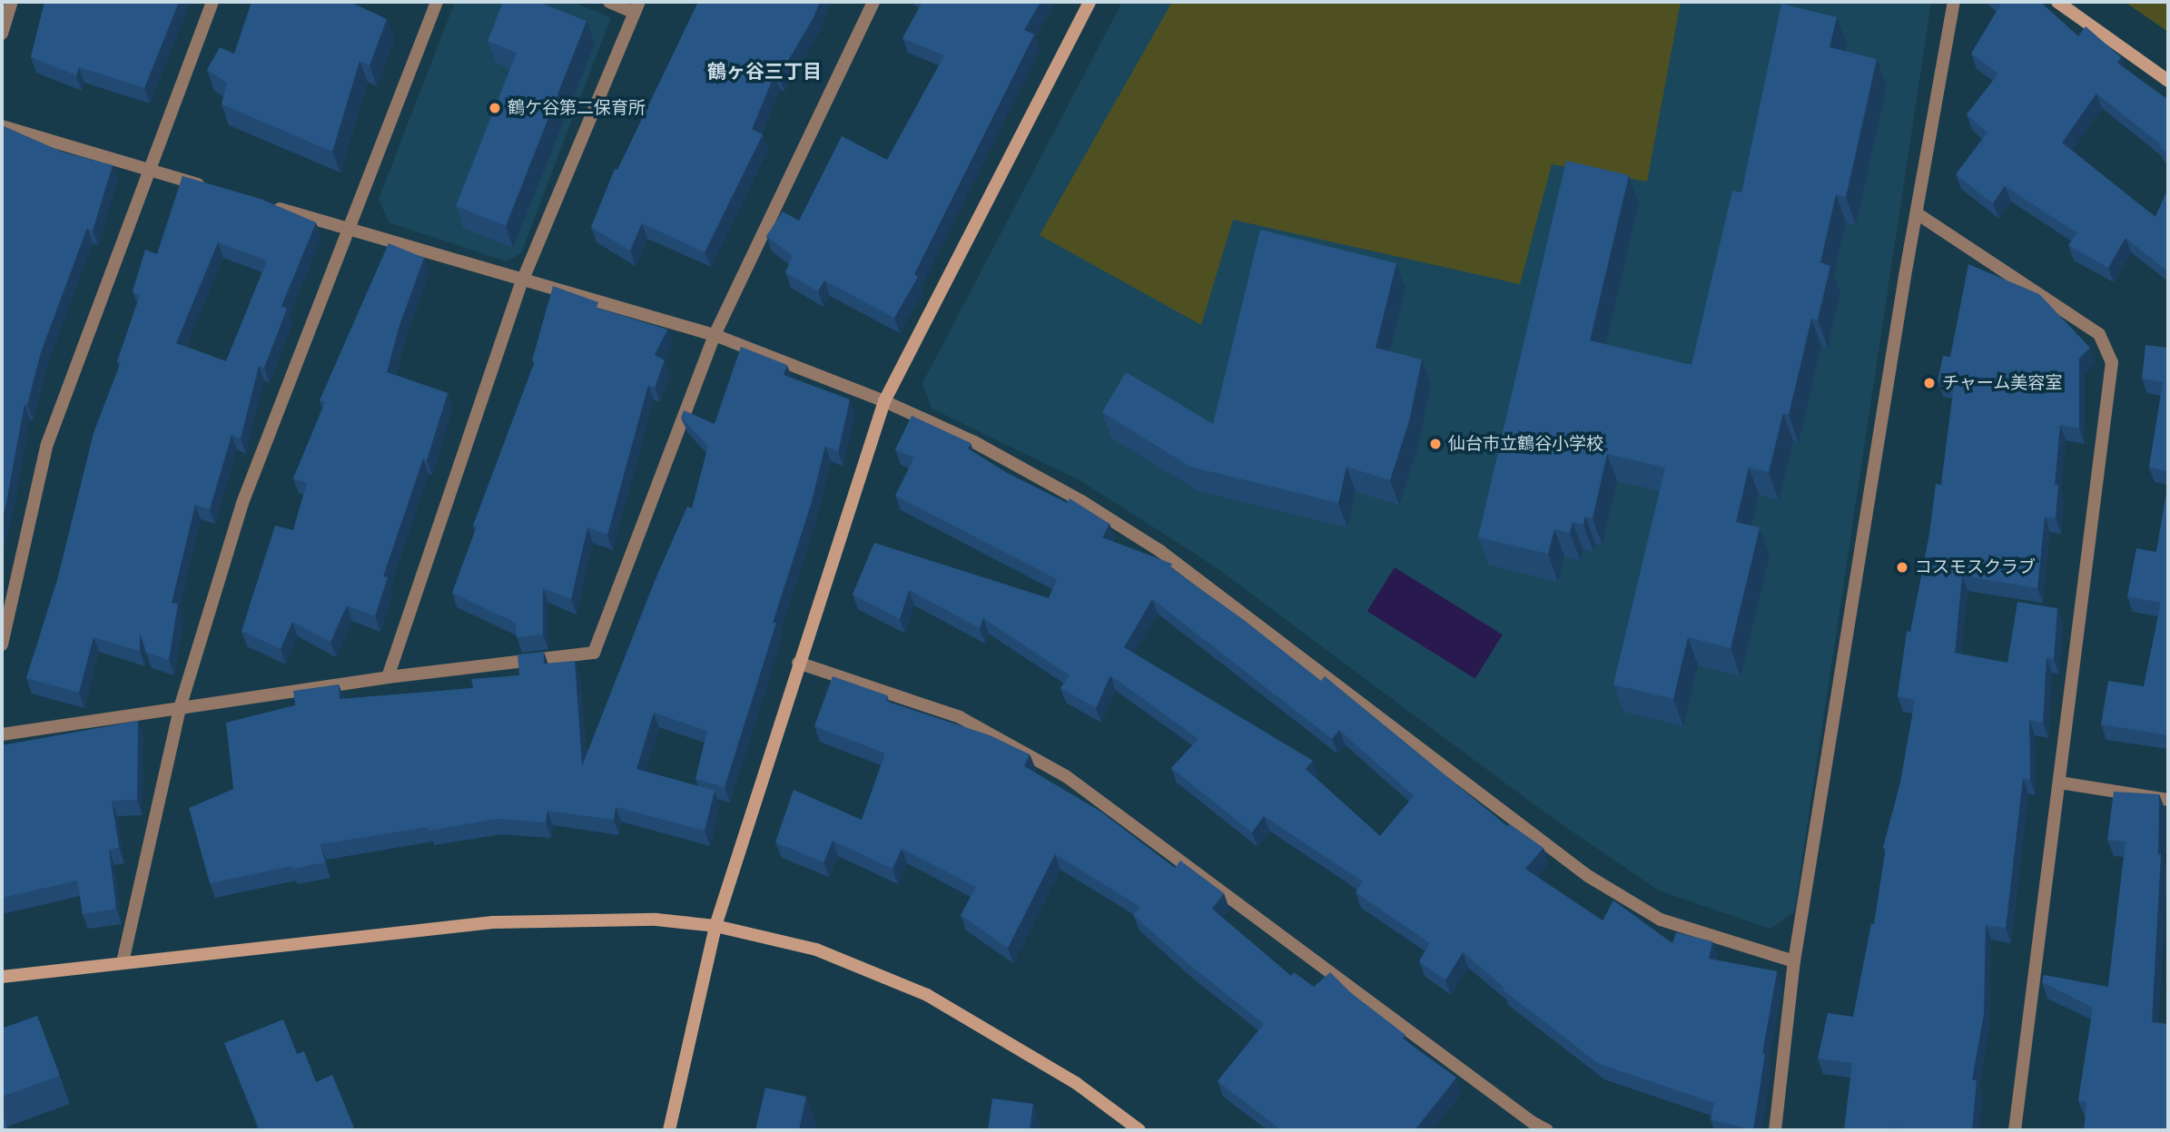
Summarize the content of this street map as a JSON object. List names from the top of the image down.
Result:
{
  "districts": ["鶴ヶ谷三丁目"],
  "places": [
    "鶴ケ谷第二保育所",
    "チャーム美容室",
    "仙台市立鶴谷小学校",
    "コスモスクラブ"
  ]
}
